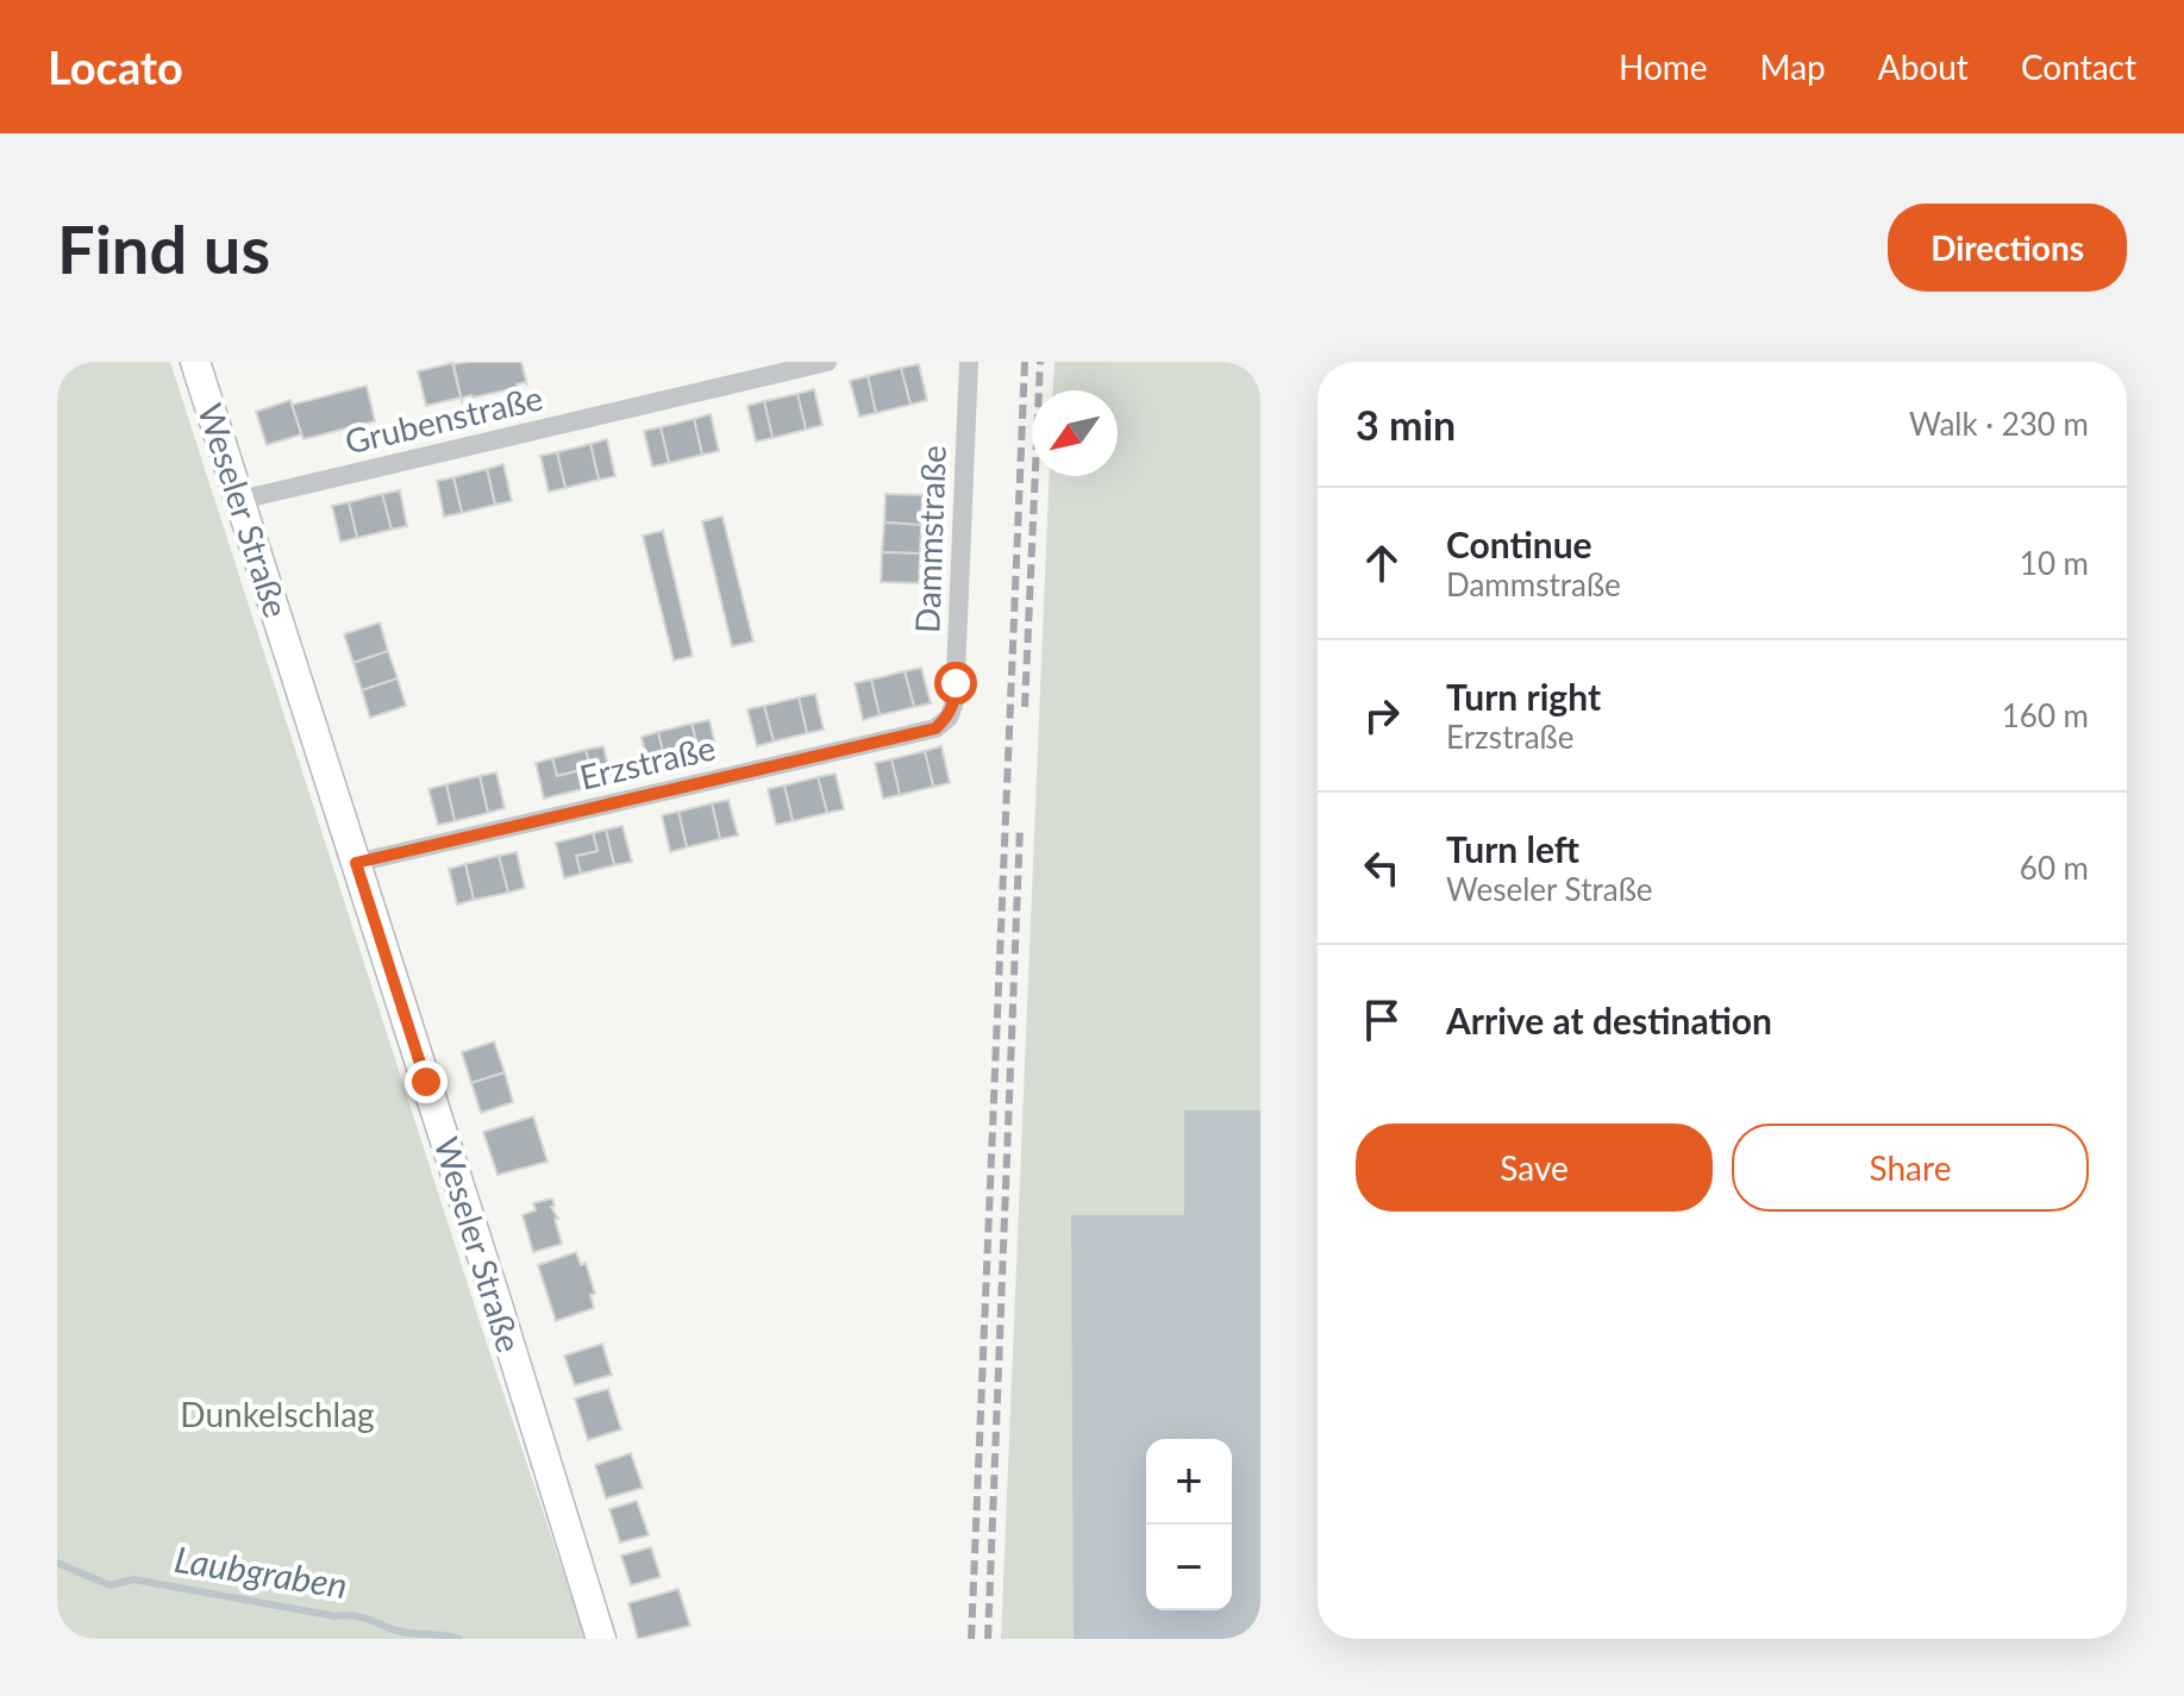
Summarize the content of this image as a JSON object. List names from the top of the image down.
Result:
{
  "streets": {
    "main road": ["Weseler Straße"],
    "street": ["Grubenstraße", "Dammstraße", "Erzstraße"]
  },
  "crossings": [
    ["Grubenstraße", "Weseler Straße"],
    ["Weseler Straße", "Erzstraße"],
    ["Dammstraße", "Erzstraße"]
  ],
  "water": ["Laubgraben"],
  "parks": ["Dunkelschlag"],
  "north": "bottom left",
  "page": {
    "header": "Locato",
    "nav": [
      "Home",
      "Map",
      "About",
      "Contact"
    ],
    "buttons": [
      "Directions",
      ["Save", "Share"]
    ],
    "title": "Find us",
    "heading": ["3 min", "Walk · 230 m"],
    "list": [
      ["Continue", "Dammstraße", "10 m"],
      ["Turn right", "Erzstraße", "160 m"],
      ["Turn left", "Weseler Straße", "60 m"],
      "Arrive at destination"
    ],
    "map_buttons": ["+", "−"]
  }
}
